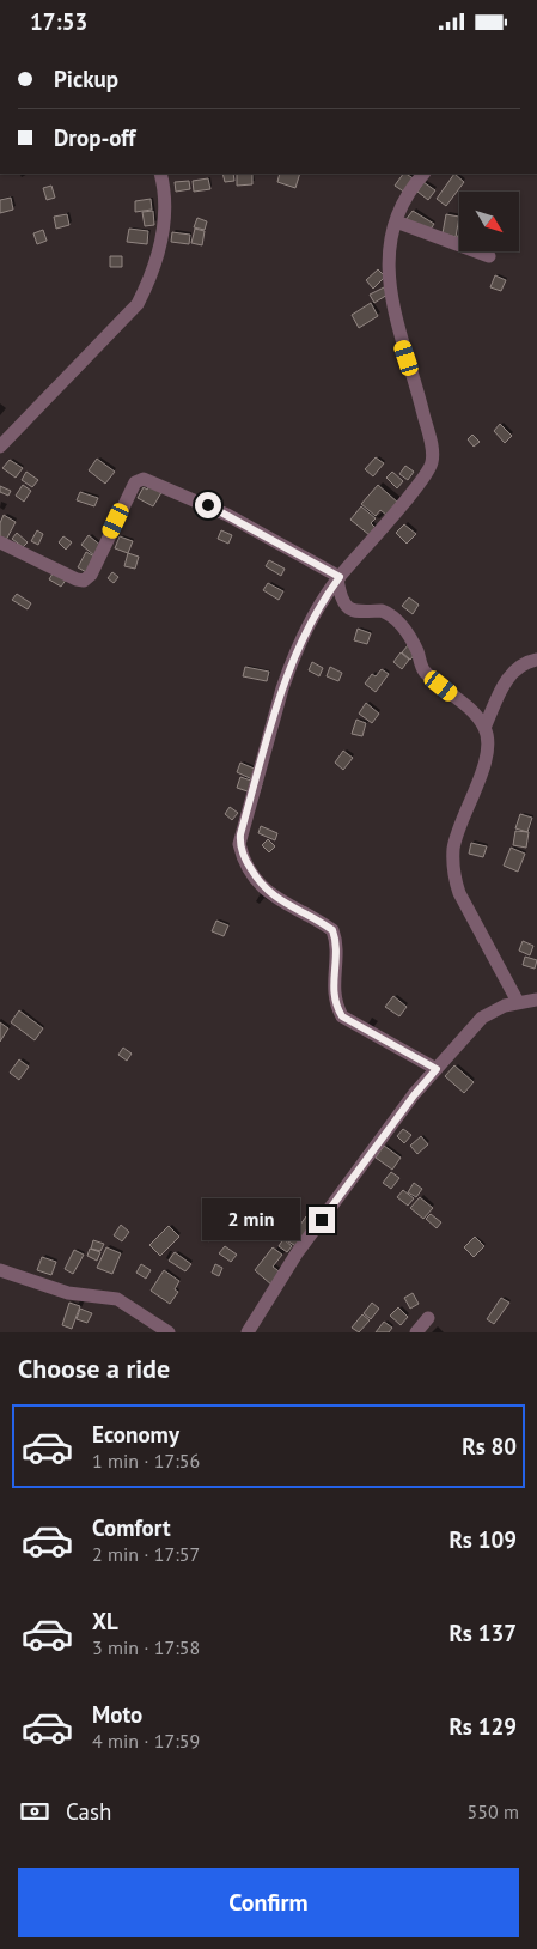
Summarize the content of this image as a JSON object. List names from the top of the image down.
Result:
{
  "north": "bottom right",
  "page": {
    "status": "17:53",
    "banner": ["Pickup", "Drop-off"],
    "bubble": "2 min",
    "heading": "Choose a ride",
    "list": [
      {
        "name": "Economy",
        "note": "1 min · 17:56",
        "value": "Rs 80"
      },
      {
        "name": "Comfort",
        "note": "2 min · 17:57",
        "value": "Rs 109"
      },
      {
        "name": "XL",
        "note": "3 min · 17:58",
        "value": "Rs 137"
      },
      {
        "name": "Moto",
        "note": "4 min · 17:59",
        "value": "Rs 129"
      }
    ],
    "pay": ["Cash", "550 m"],
    "buttons": "Confirm"
  }
}
